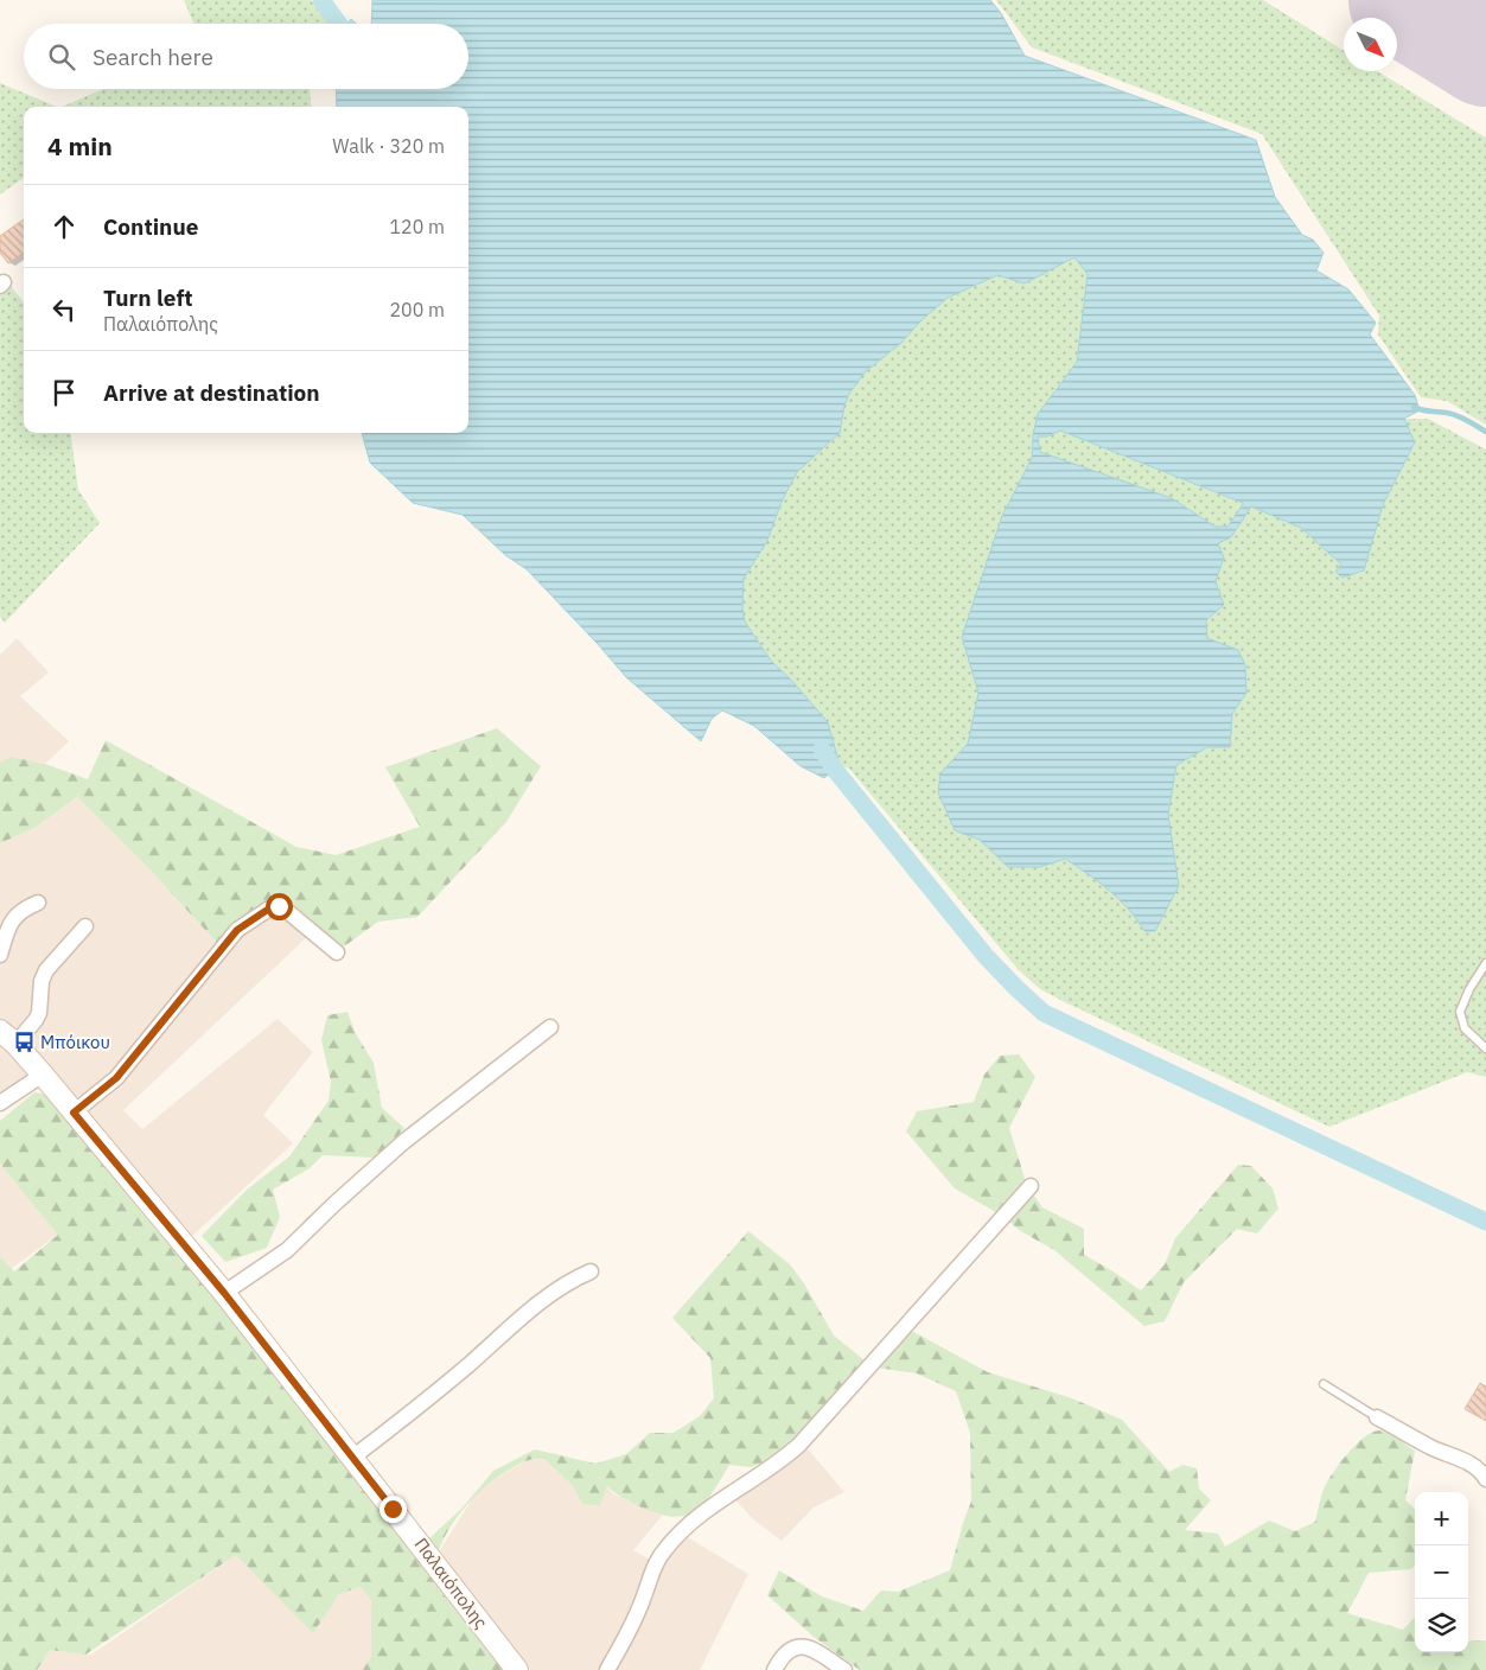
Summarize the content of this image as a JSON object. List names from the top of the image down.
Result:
{
  "streets": {
    "main road": ["Παλαιόπολης"]
  },
  "places": {
    "bus stop": ["Μπόικου"]
  },
  "north": "bottom right",
  "page": {
    "search": "Search here",
    "heading": ["4 min", "Walk · 320 m"],
    "list": [
      ["Continue", "120 m"],
      ["Turn left", "Παλαιόπολης", "200 m"],
      "Arrive at destination"
    ],
    "map_buttons": ["+", "−"]
  }
}
